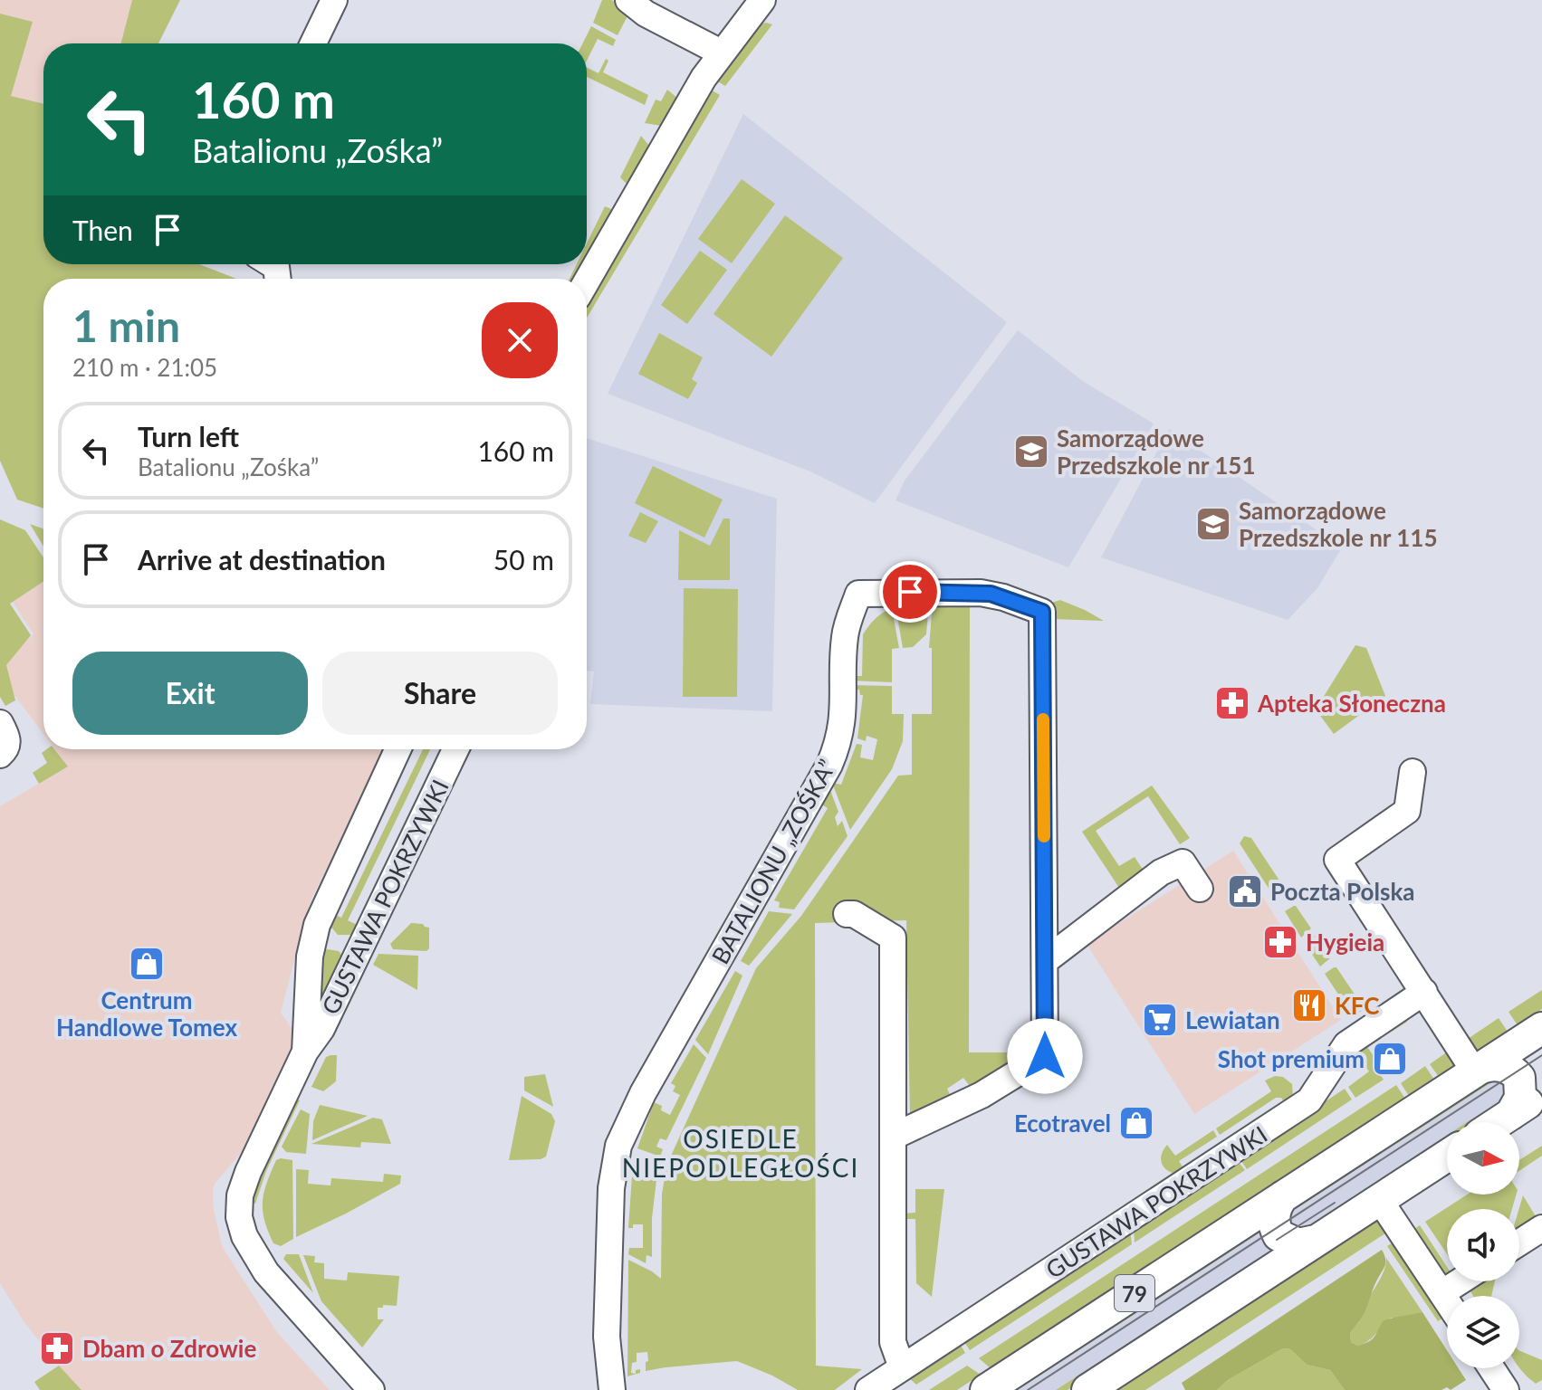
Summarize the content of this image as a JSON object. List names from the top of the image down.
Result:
{
  "streets": {
    "main road": ["79"],
    "street": ["BATALIONU „ZOŚKA”", "GUSTAWA POKRZYWKI"]
  },
  "districts": ["OSIEDLE NIEPODLEGŁOŚCI"],
  "places": {
    "school or university": ["Samorządowe Przedszkole nr 151", "Samorządowe Przedszkole nr 115"],
    "pharmacy": ["Apteka Słoneczna", "Hygieia", "Dbam o Zdrowie"],
    "public building": ["Poczta Polska"],
    "shop": ["Centrum Handlowe Tomex", "Shot premium", "Ecotravel"],
    "restaurant": ["KFC"],
    "supermarket": ["Lewiatan"]
  },
  "north": "right",
  "page": {
    "turn": ["160 m", "Batalionu „Zośka”"],
    "then": "Then",
    "heading": ["1 min", "210 m · 21:05"],
    "list": [
      {
        "name": "Turn left",
        "note": "Batalionu „Zośka”",
        "value": "160 m"
      },
      {
        "name": "Arrive at destination",
        "value": "50 m"
      }
    ],
    "buttons": ["Exit", "Share"]
  }
}
